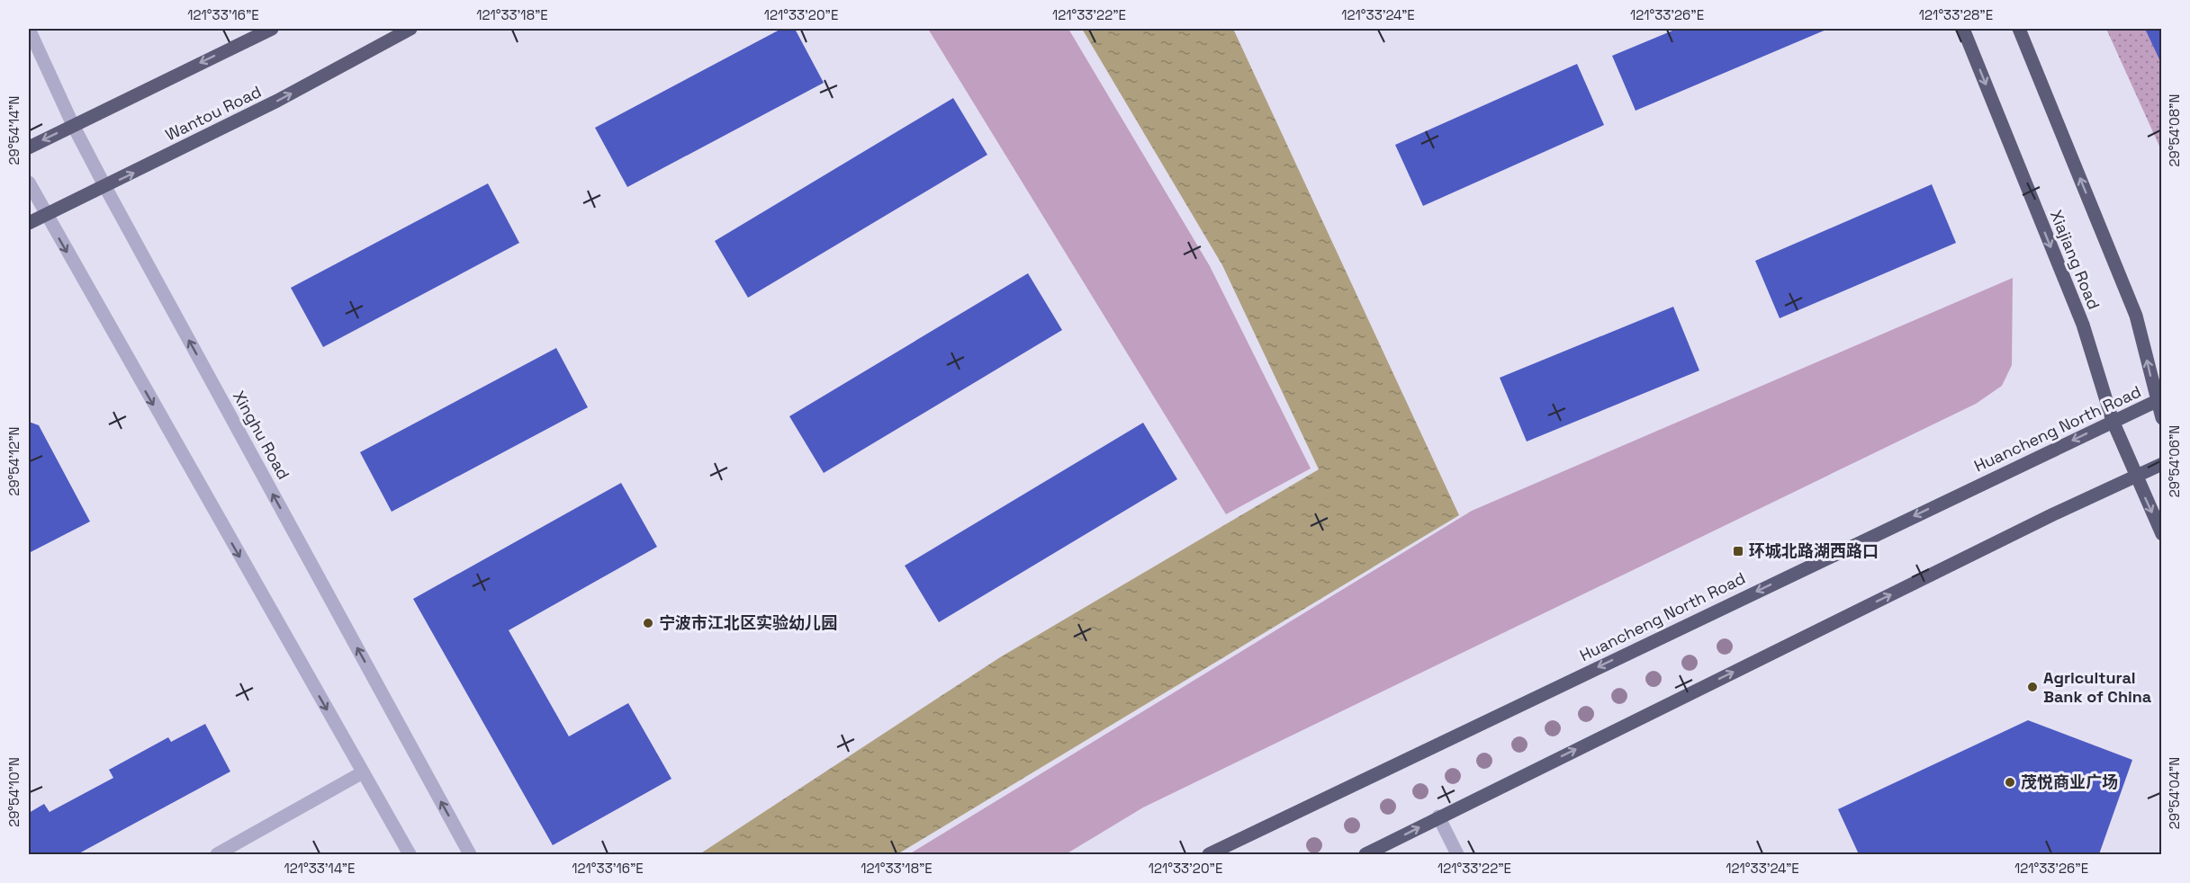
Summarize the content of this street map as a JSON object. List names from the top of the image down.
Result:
{
  "streets": {
    "main road": ["Wantou Road", "Xiajiang Road", "Huancheng North Road"],
    "street": ["Xinghu Road"]
  },
  "crossings": [
    ["Wantou Road", "Xinghu Road"],
    ["Xiajiang Road", "Huancheng North Road"]
  ],
  "places": {
    "transit": ["环城北路湖西路口"],
    "other": ["宁波市江北区实验幼儿园", "Agricultural Bank of China", "茂悦商业广场"]
  },
  "coordinates": [
    "121°33'16\"E",
    "121°33'18\"E",
    "121°33'20\"E",
    "121°33'22\"E",
    "121°33'24\"E",
    "121°33'26\"E",
    "121°33'28\"E",
    "29°54'14\"N",
    "29°54'08\"N",
    "29°54'12\"N",
    "29°54'06\"N",
    "29°54'10\"N",
    "29°54'04\"N",
    "121°33'14\"E"
  ]
}
